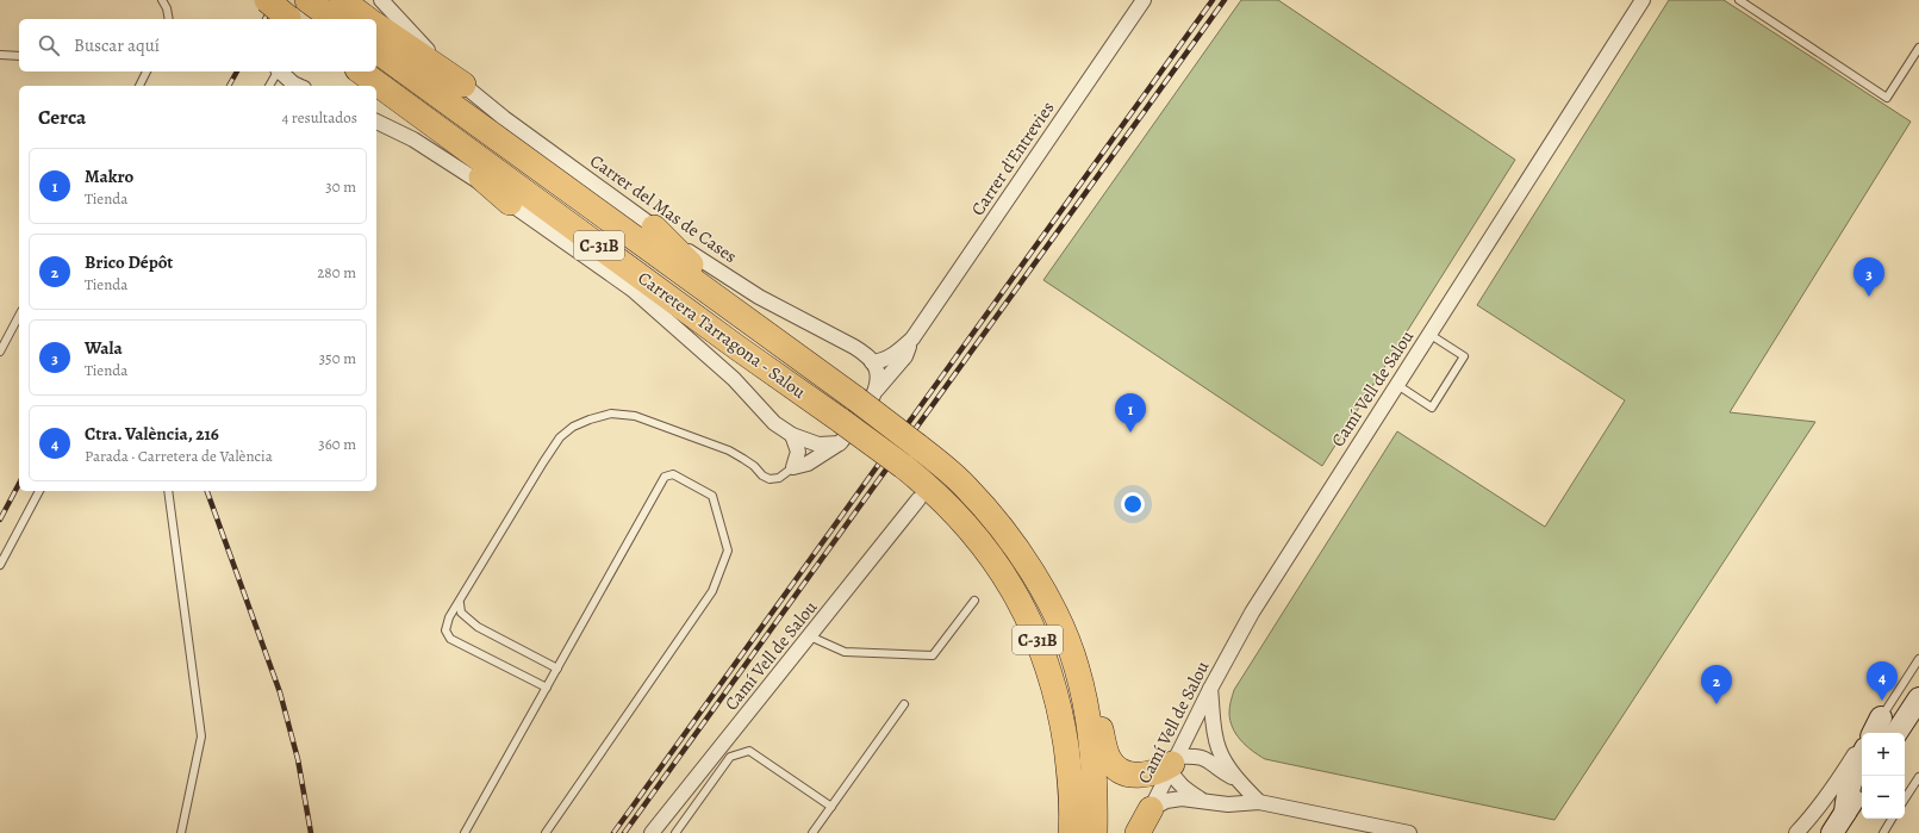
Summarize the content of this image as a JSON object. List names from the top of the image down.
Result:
{
  "streets": {
    "highway": ["C-31B", "Carretera Tarragona - Salou"],
    "street": ["Carrer d'Entrevies", "Carrer del Mas de Cases", "Camí Vell de Salou"]
  },
  "crossings": [
    ["Carrer d'Entrevies", "Carrer del Mas de Cases"],
    ["Carrer d'Entrevies", "C-31B"],
    ["Carrer d'Entrevies", "Carretera Tarragona - Salou"],
    ["C-31B", "Carretera Tarragona - Salou"],
    ["Carretera Tarragona - Salou", "Camí Vell de Salou"]
  ],
  "page": {
    "search": "Buscar aquí",
    "heading": ["Cerca", "4 resultados"],
    "list": [
      {
        "mark": "1",
        "name": "Makro",
        "note": "Tienda",
        "value": "30 m"
      },
      {
        "mark": "2",
        "name": "Brico Dépôt",
        "note": "Tienda",
        "value": "280 m"
      },
      {
        "mark": "3",
        "name": "Wala",
        "note": "Tienda",
        "value": "350 m"
      },
      {
        "mark": "4",
        "name": "Ctra. València, 216",
        "note": "Parada · Carretera de València",
        "value": "360 m"
      }
    ],
    "pins": [
      "3",
      "1",
      "4",
      "2"
    ],
    "map_buttons": ["+", "−"]
  }
}
